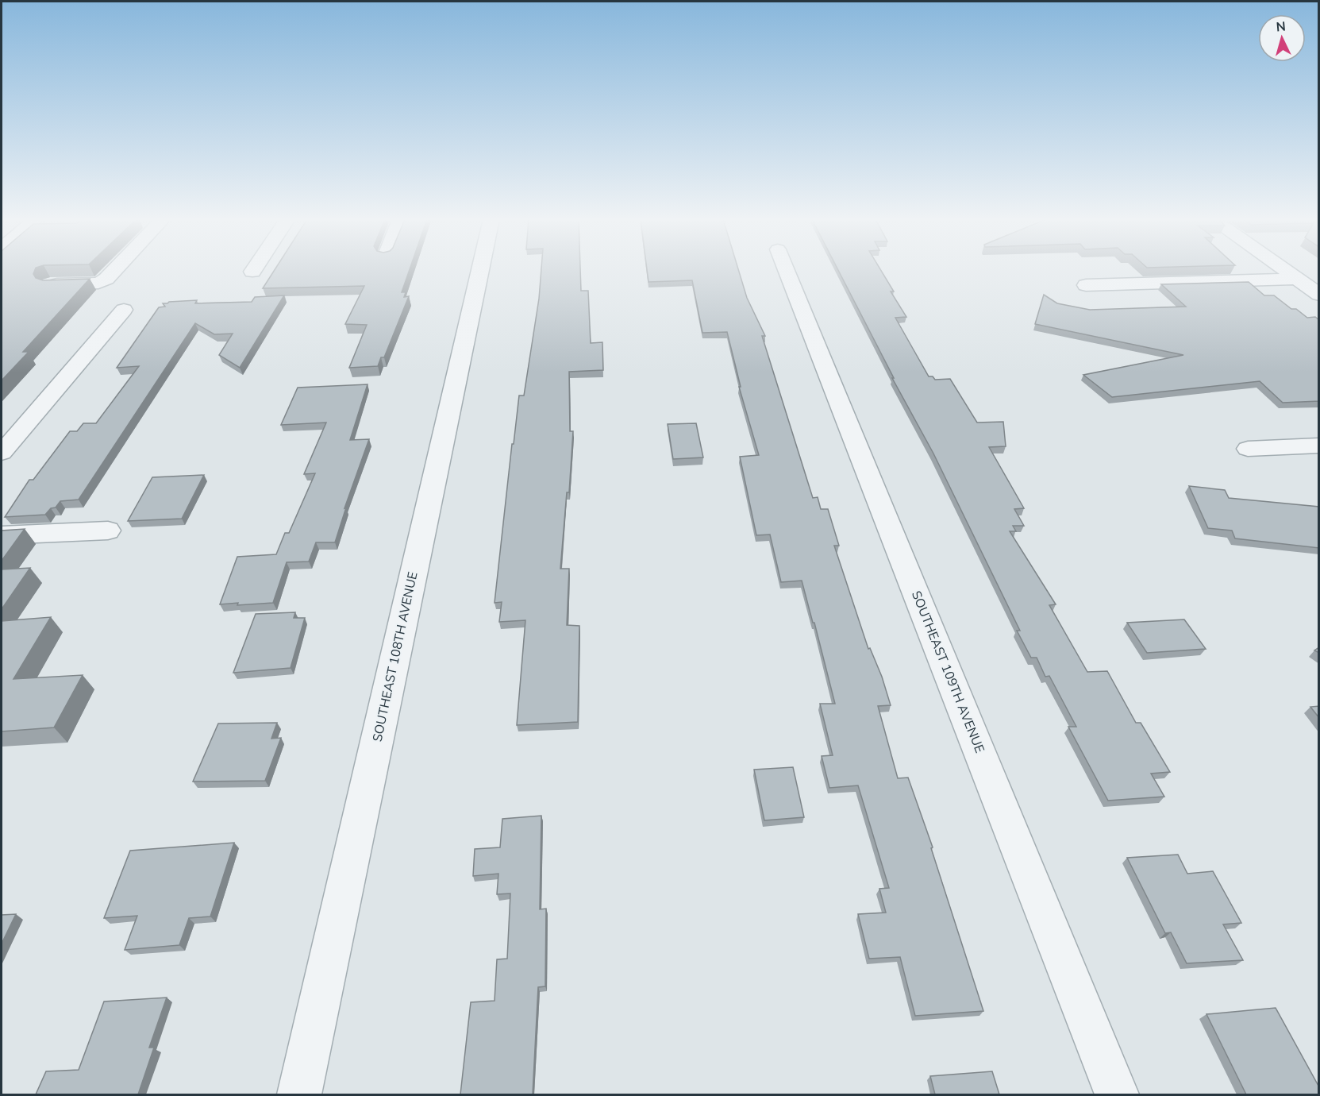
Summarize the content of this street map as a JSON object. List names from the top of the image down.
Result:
{
  "streets": {
    "street": ["SOUTHEAST 108TH AVENUE", "SOUTHEAST 109TH AVENUE"]
  },
  "north": "top"
}
